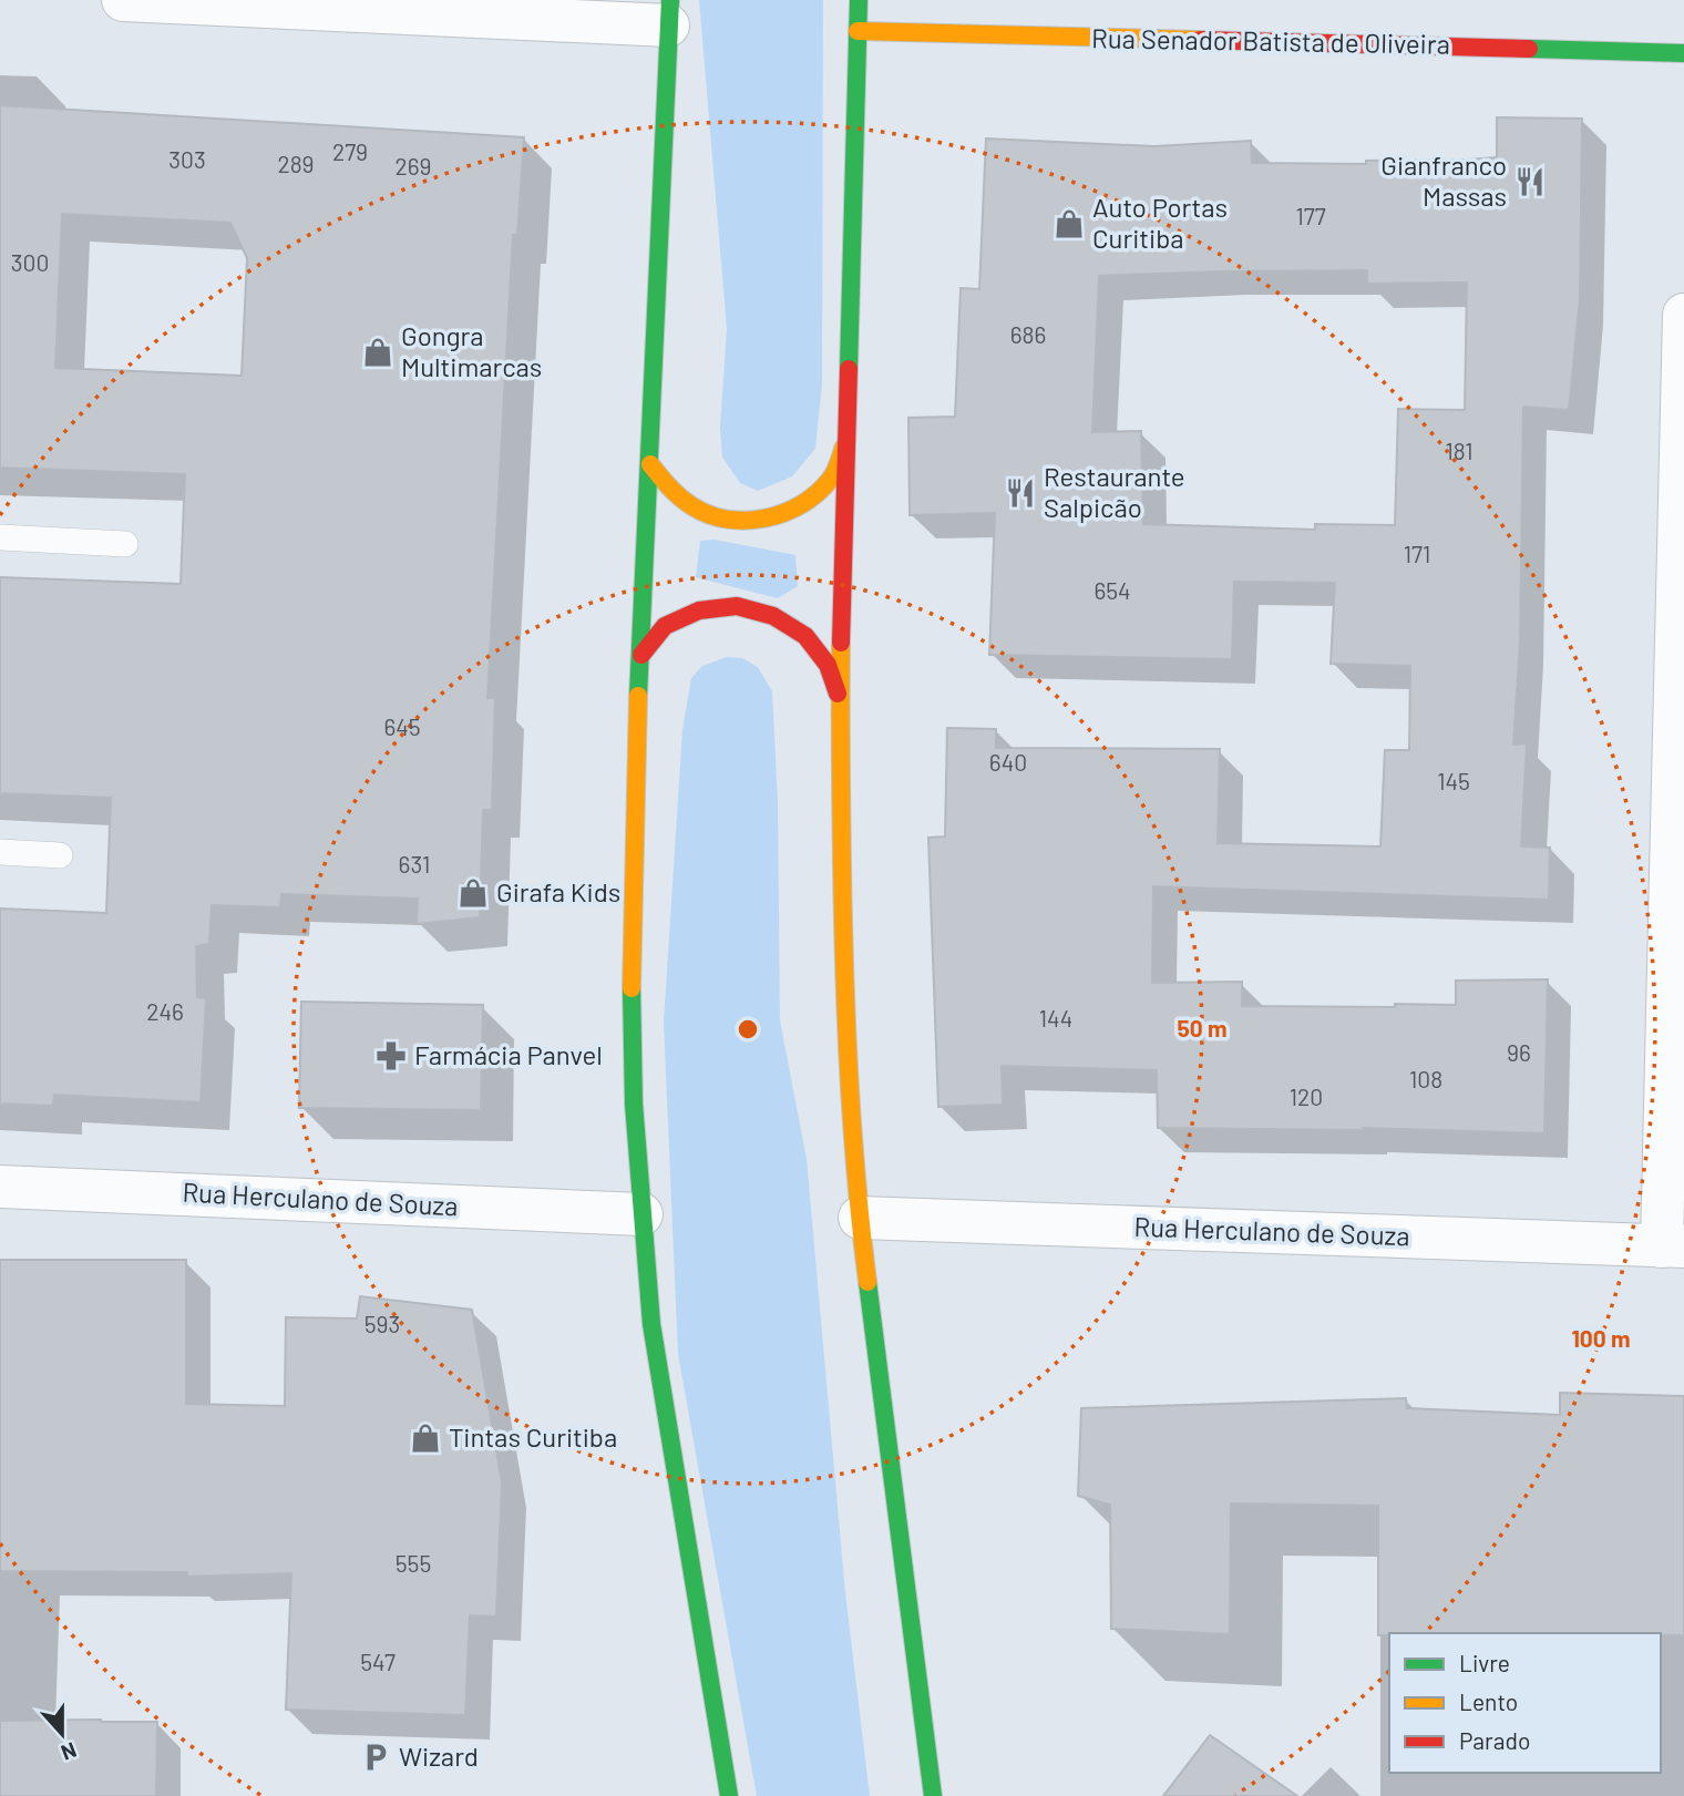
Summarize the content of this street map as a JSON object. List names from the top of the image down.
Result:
{
  "streets": {
    "main road": ["Rua Senador Batista de Oliveira"],
    "street": ["Rua Herculano de Souza"]
  },
  "places": {
    "restaurant": ["Gianfranco Massas", "Restaurante Salpicão"],
    "shop": [
      "Auto Portas Curitiba",
      "Gongra Multimarcas",
      "Girafa Kids",
      "Tintas Curitiba"
    ],
    "pharmacy": ["Farmácia Panvel"],
    "parking": ["Wizard"]
  },
  "house_numbers": [
    "279",
    "303",
    "289",
    "269",
    "177",
    "300",
    "686",
    "181",
    "171",
    "654",
    "645",
    "640",
    "145",
    "631",
    "246",
    "144",
    "96",
    "108",
    "120",
    "593",
    "555",
    "547"
  ],
  "legend": ["Livre", "Lento", "Parado"],
  "north": "bottom",
  "rings": ["50 m", "100 m"]
}
